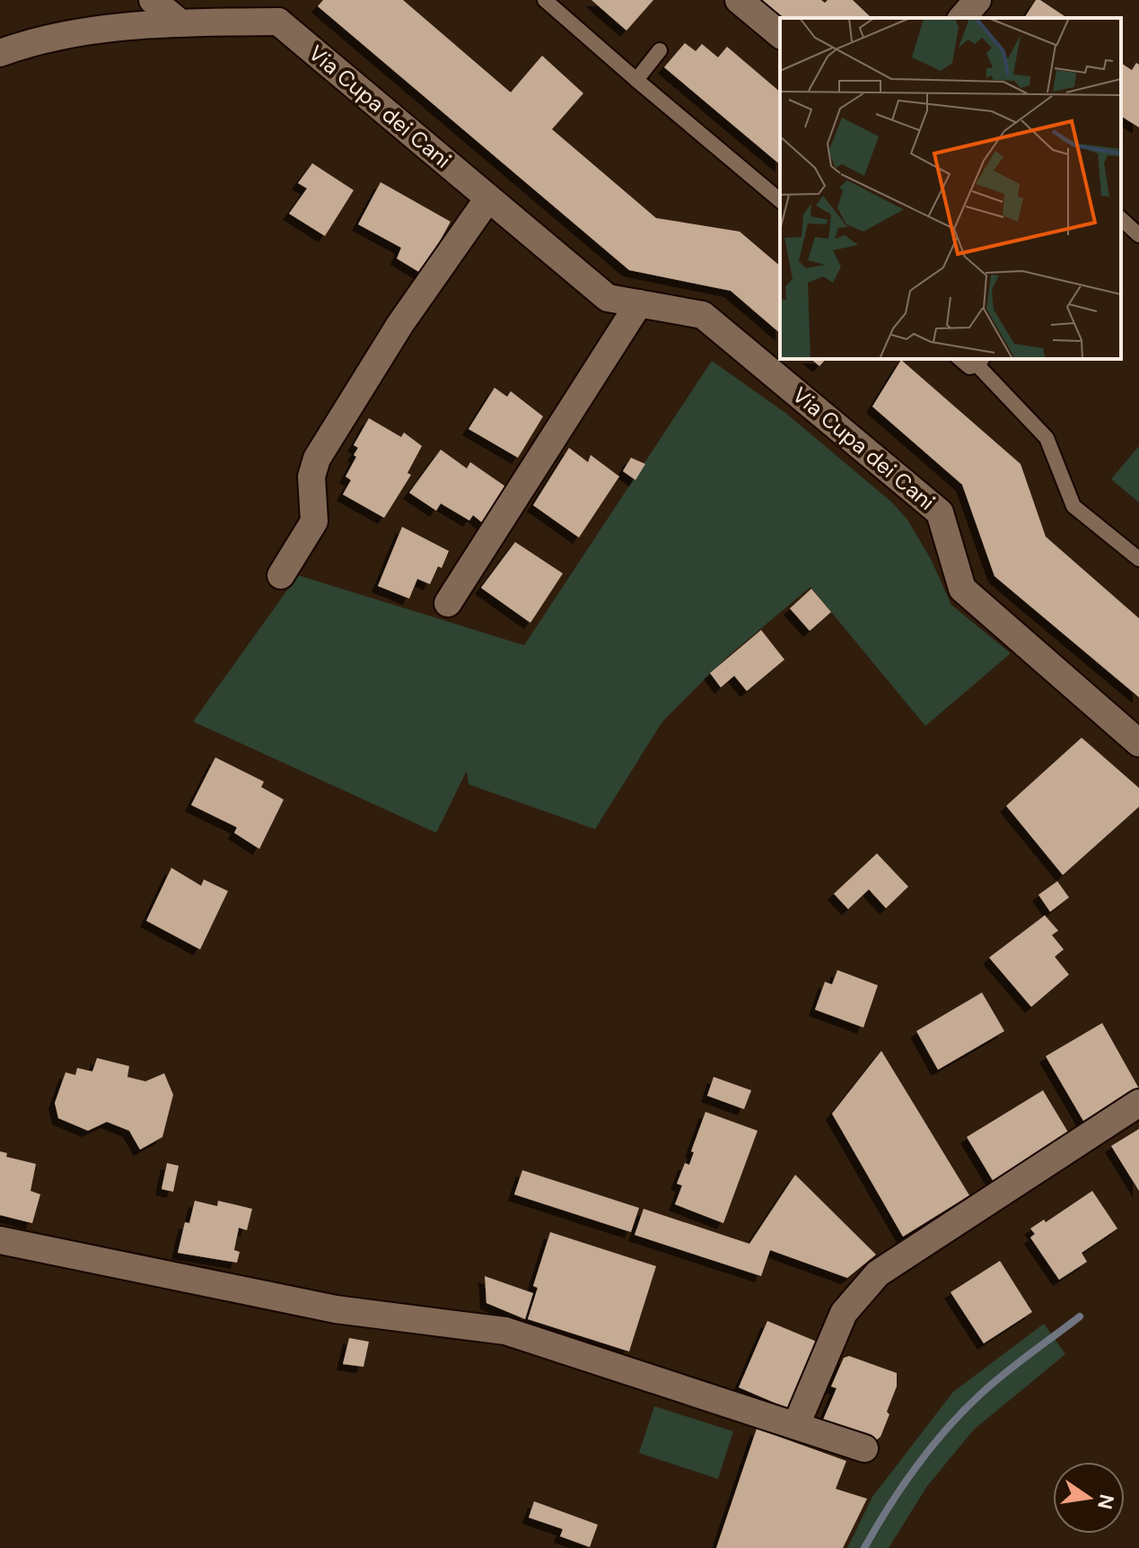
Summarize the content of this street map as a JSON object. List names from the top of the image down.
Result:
{
  "streets": {
    "street": ["Via Cupa dei Cani"]
  },
  "north": "right"
}
